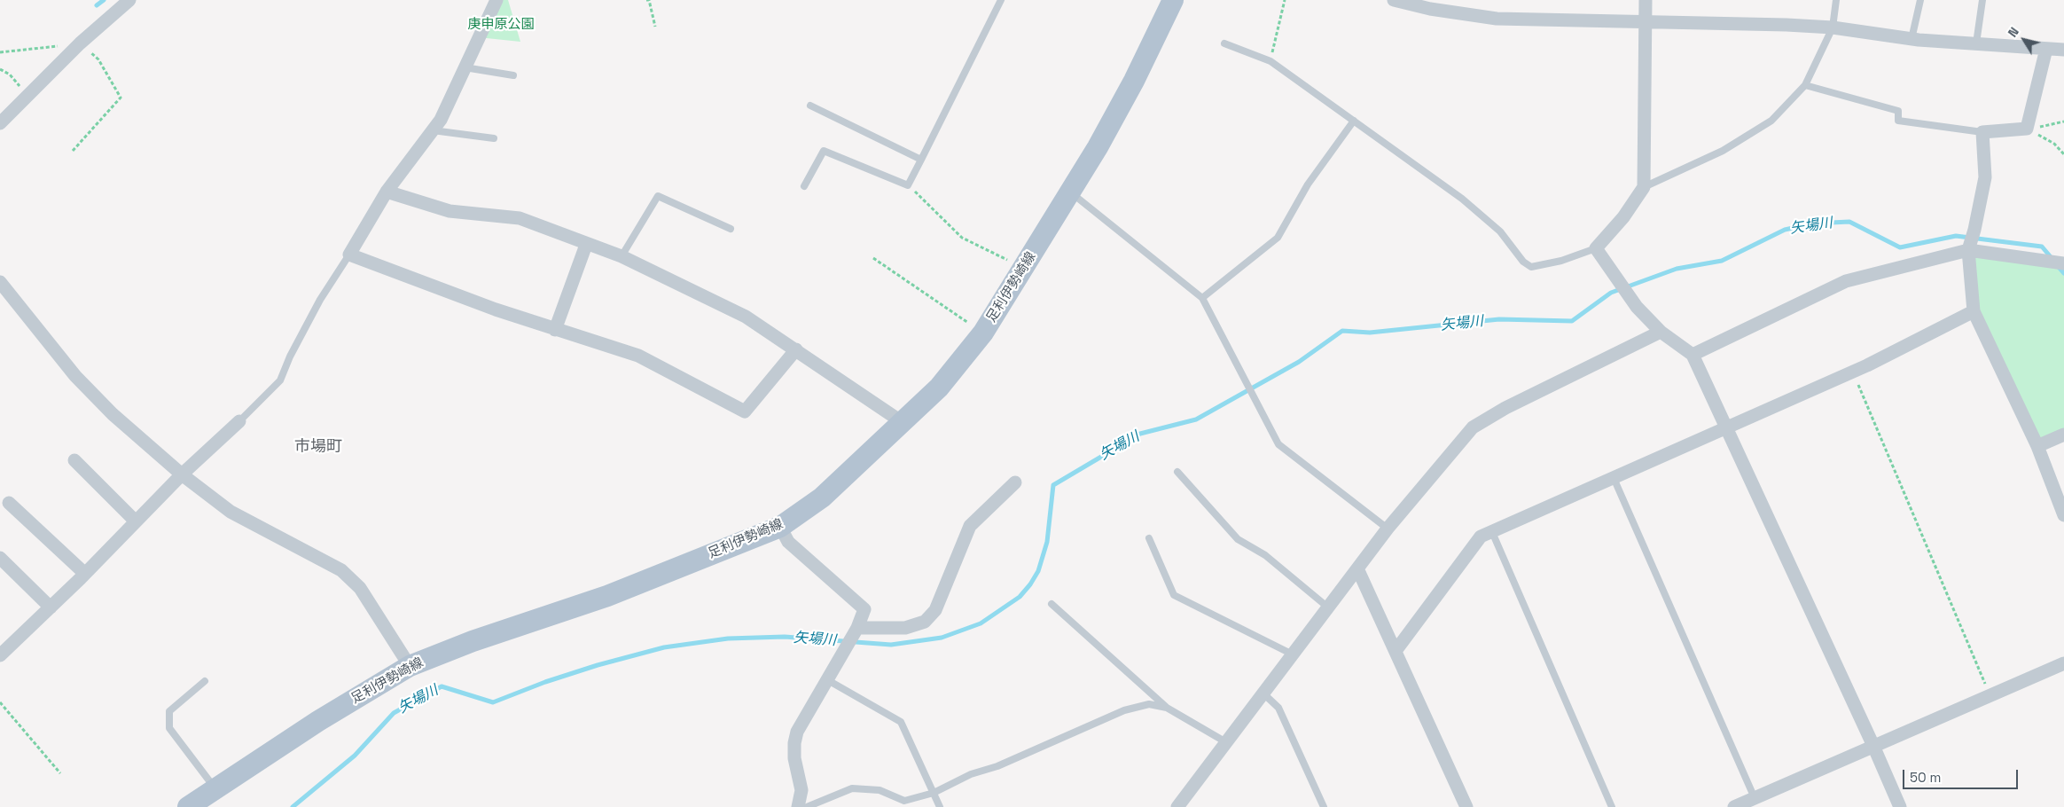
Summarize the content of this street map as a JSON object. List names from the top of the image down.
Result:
{
  "streets": {
    "main road": ["足利伊勢崎線"]
  },
  "districts": ["市場町"],
  "water": ["矢場川"],
  "parks": ["庚申原公園"],
  "scale_bar": "50 m",
  "north": "top left"
}
